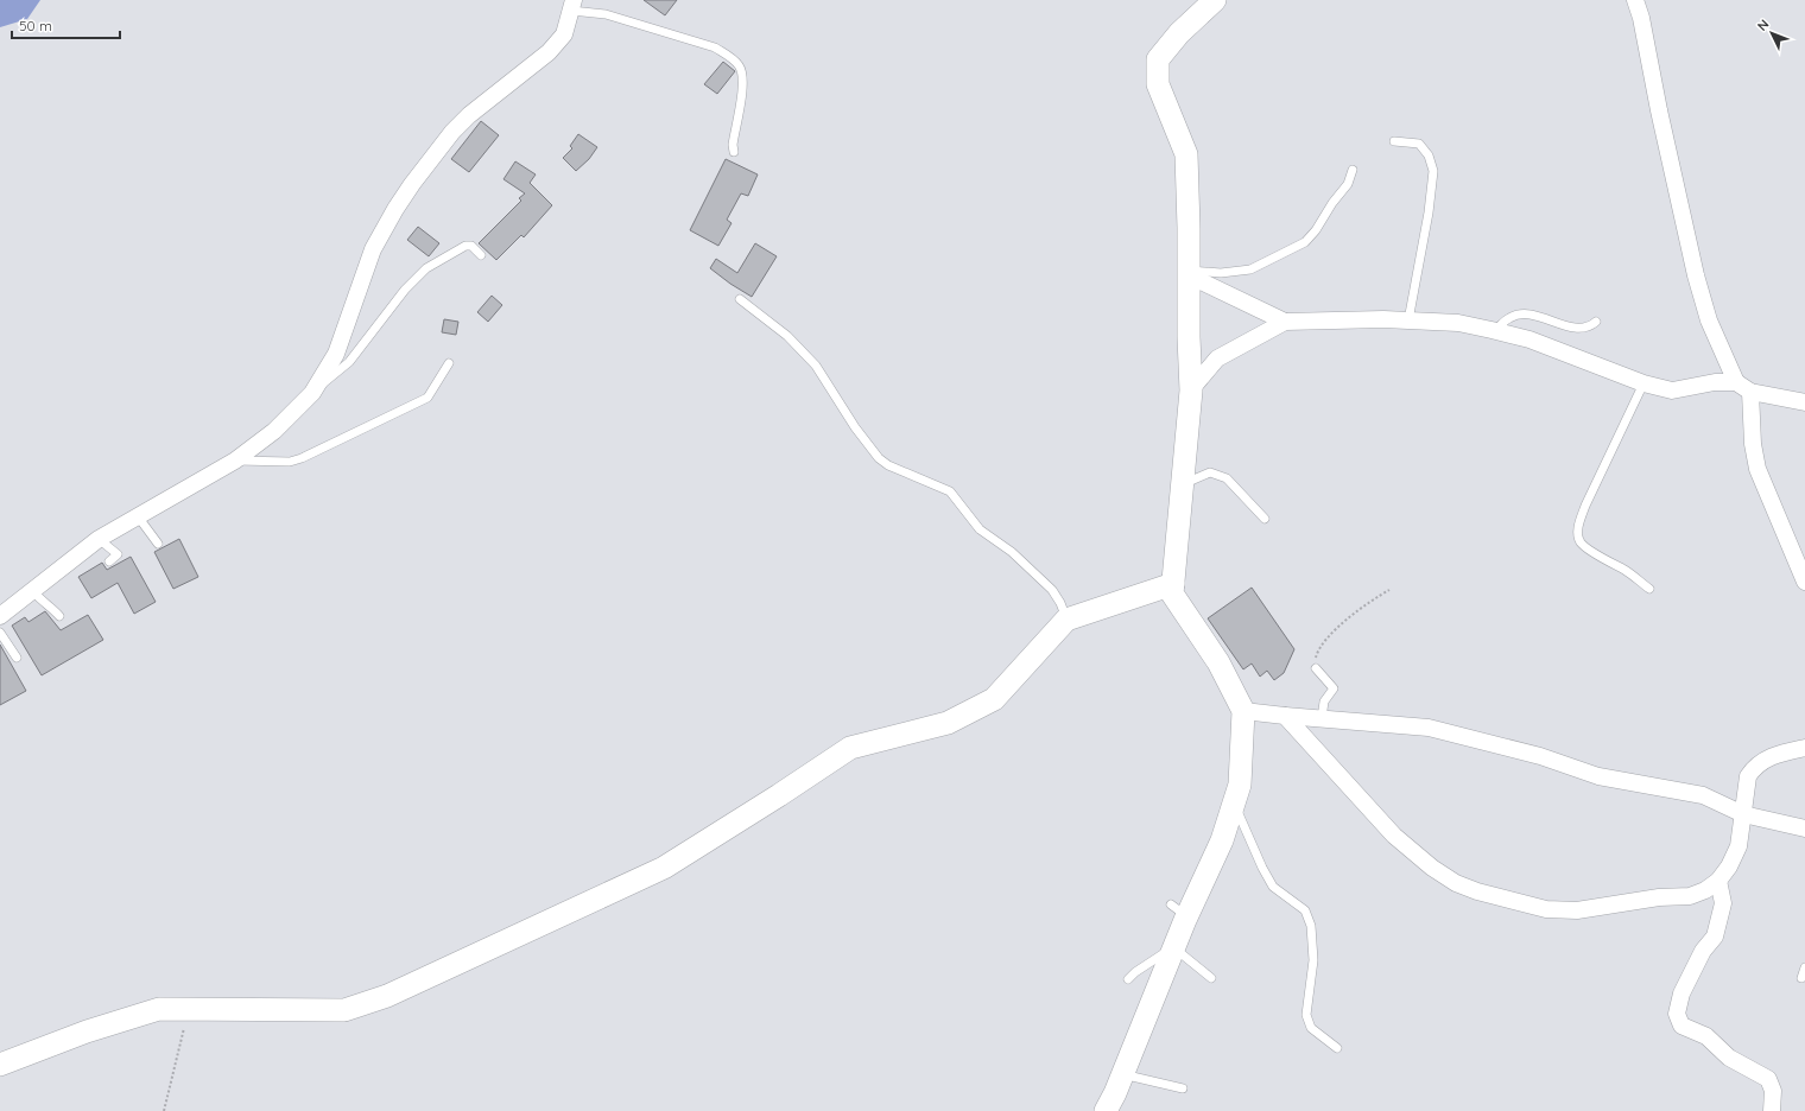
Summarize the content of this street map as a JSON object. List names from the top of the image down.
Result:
{
  "scale_bar": "50 m",
  "north": "top left"
}
